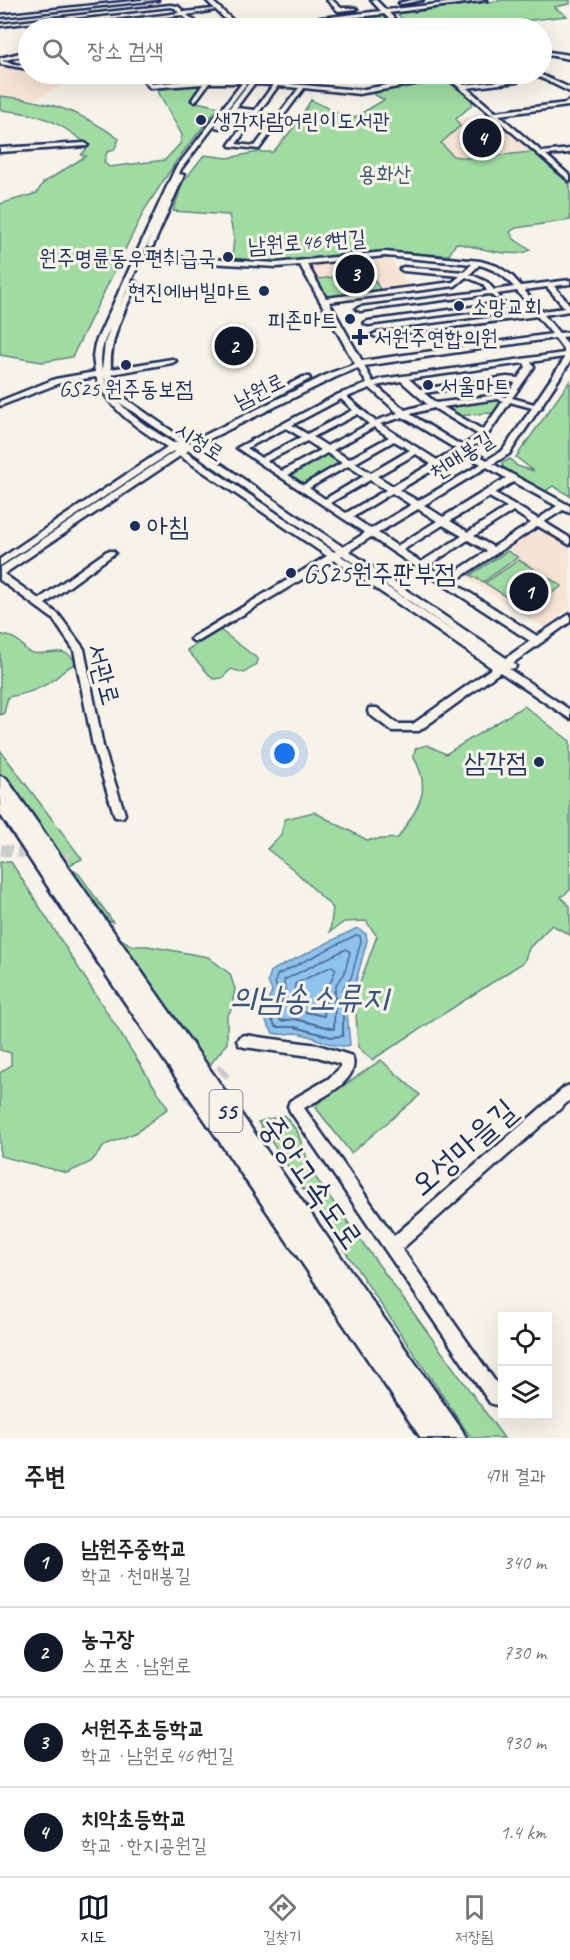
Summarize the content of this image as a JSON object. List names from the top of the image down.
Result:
{
  "streets": {
    "highway": ["55", "중앙고속도로"],
    "street": [
      "남원로469번길",
      "남원로",
      "시청로",
      "천매봉길",
      "서관로",
      "오성마을길"
    ]
  },
  "crossings": [
    ["남원로469번길", "남원로"],
    ["남원로469번길", "시청로"],
    ["남원로", "시청로"],
    ["남원로", "서관로"],
    ["시청로", "천매봉길"]
  ],
  "water": ["의남송소류지"],
  "parks": ["용화산"],
  "places": {
    "other": [
      "생각자람어린이도서관",
      "원주명륜동우편취급국",
      "현진에버빌마트",
      "소망교회",
      "피존마트",
      "GS25 원주동보점",
      "서울마트",
      "아침",
      "GS25원주판부점",
      "삼각점"
    ],
    "health": ["서원주연합의원"]
  },
  "page": {
    "search": "장소 검색",
    "pins": [
      "4",
      "3",
      "2",
      "1"
    ],
    "heading": ["주변", "4개 결과"],
    "list": [
      {
        "mark": "1",
        "name": "남원주중학교",
        "note": "학교 · 천매봉길",
        "value": "340 m"
      },
      {
        "mark": "2",
        "name": "농구장",
        "note": "스포츠 · 남원로",
        "value": "730 m"
      },
      {
        "mark": "3",
        "name": "서원주초등학교",
        "note": "학교 · 남원로469번길",
        "value": "930 m"
      },
      {
        "mark": "4",
        "name": "치악초등학교",
        "note": "학교 · 한지공원길",
        "value": "1.4 km"
      }
    ],
    "nav": ["지도", "길찾기", "저장됨"]
  }
}
